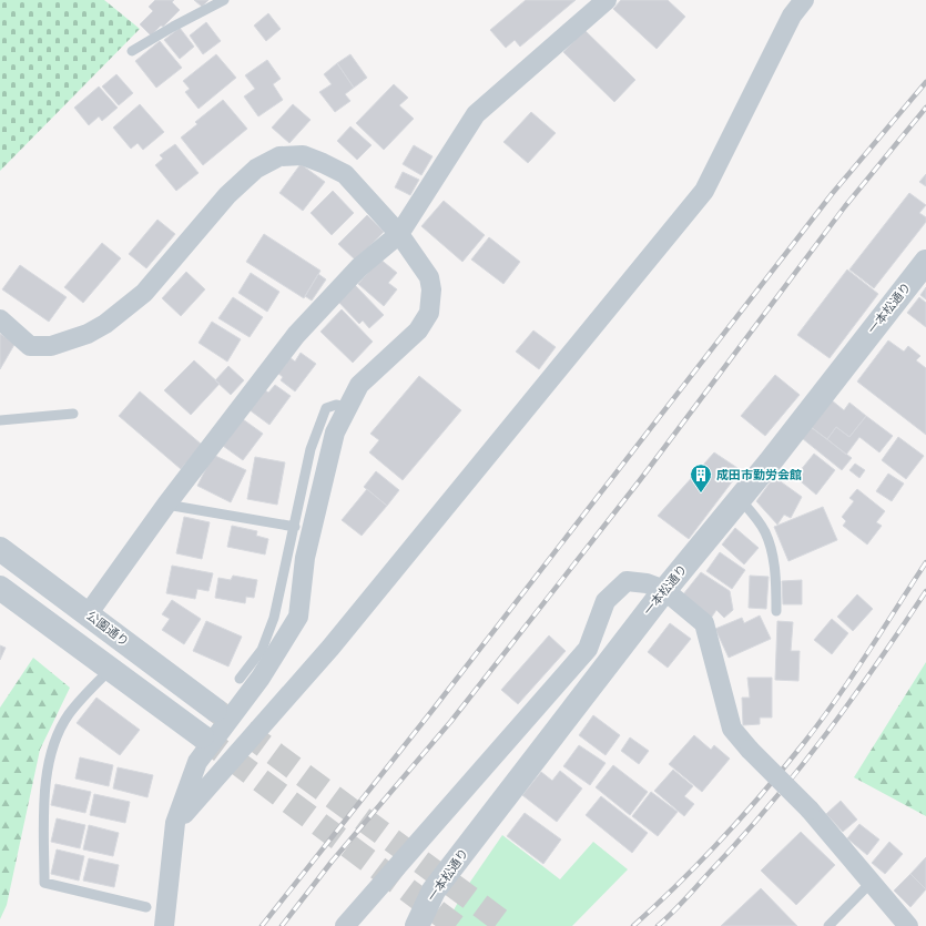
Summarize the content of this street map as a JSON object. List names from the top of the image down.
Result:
{
  "streets": {
    "street": ["一本松通り", "公園通り"]
  },
  "places": {
    "building": ["成田市勤労会館"]
  }
}
